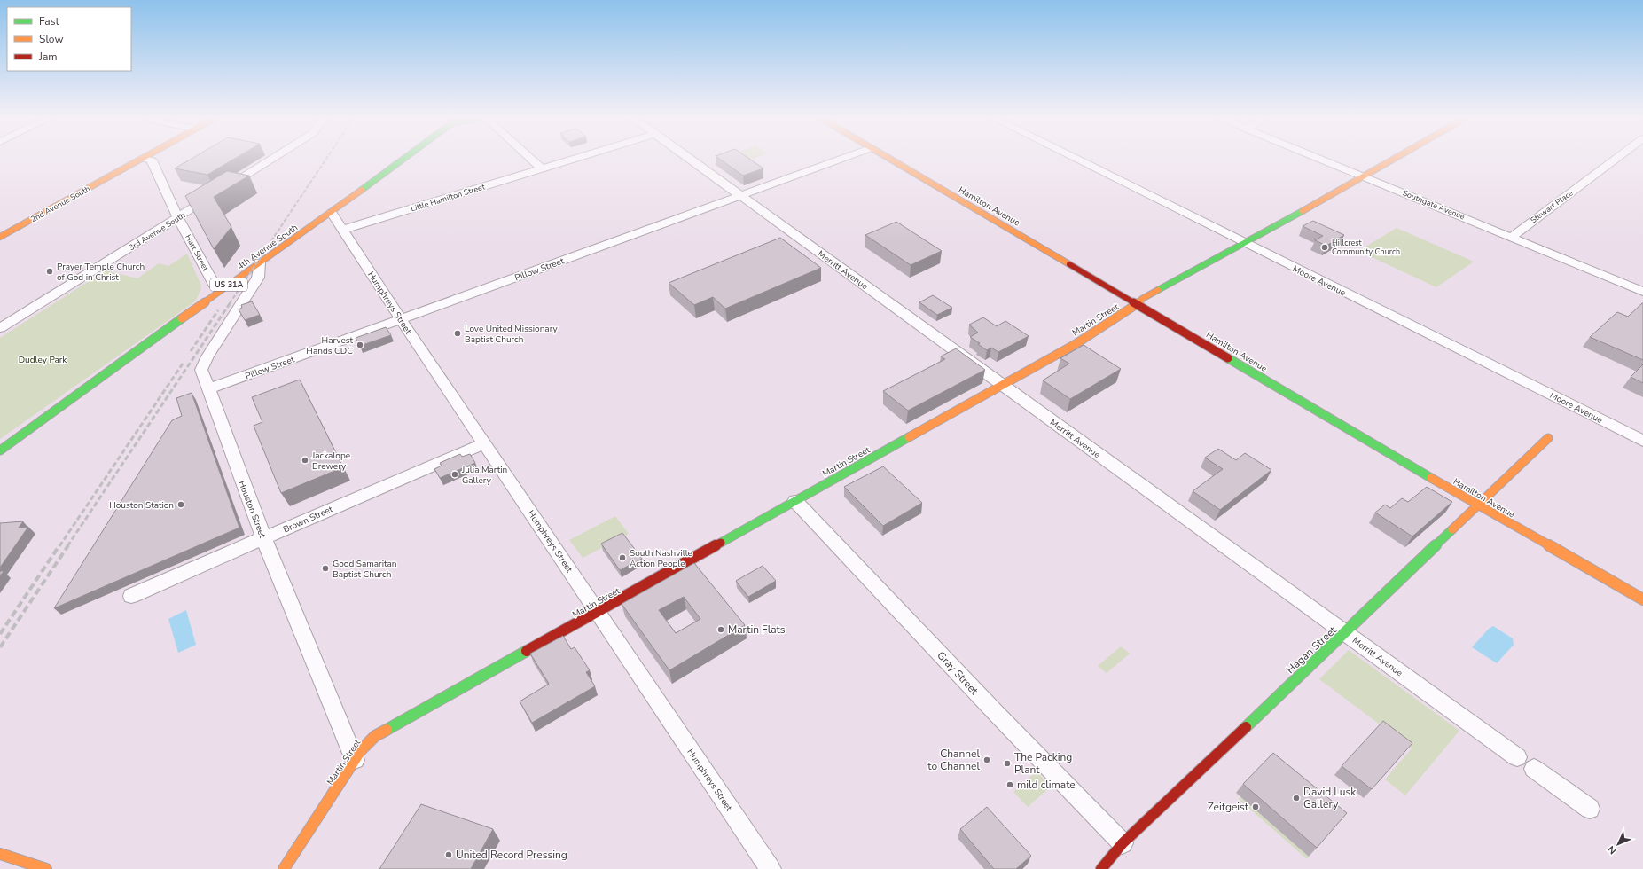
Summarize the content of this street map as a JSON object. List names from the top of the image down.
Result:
{
  "streets": {
    "street": [
      "Little Hamilton Street",
      "2nd Avenue South",
      "Southgate Avenue",
      "Hamilton Avenue",
      "Stewart Place",
      "3rd Avenue South",
      "4th Avenue South",
      "Hart Street",
      "Pillow Street",
      "Merritt Avenue",
      "Moore Avenue",
      "US 31A",
      "Humphreys Street",
      "Martin Street",
      "Houston Street",
      "Brown Street",
      "Hagan Street",
      "Gray Street"
    ]
  },
  "crossings": [
    ["Little Hamilton Street", "Humphreys Street"],
    ["Southgate Avenue", "Stewart Place"],
    ["Southgate Avenue", "Martin Street"],
    ["Hamilton Avenue", "Martin Street"],
    ["Hamilton Avenue", "Hagan Street"],
    ["3rd Avenue South", "Hart Street"],
    ["4th Avenue South", "Hart Street"],
    ["4th Avenue South", "Humphreys Street"],
    ["4th Avenue South", "Houston Street"],
    ["Pillow Street", "Merritt Avenue"],
    ["Pillow Street", "Humphreys Street"],
    ["Pillow Street", "Houston Street"],
    ["Merritt Avenue", "Martin Street"],
    ["Merritt Avenue", "Hagan Street"],
    ["Moore Avenue", "Martin Street"],
    ["Humphreys Street", "Martin Street"],
    ["Humphreys Street", "Brown Street"],
    ["Martin Street", "Houston Street"],
    ["Martin Street", "Gray Street"],
    ["Houston Street", "Brown Street"],
    ["Hagan Street", "Gray Street"]
  ],
  "parks": ["Dudley Park"],
  "places": [
    "Hillcrest Community Church",
    "Prayer Temple Church of God in Christ",
    "Love United Missionary Baptist Church",
    "Harvest Hands CDC",
    "Jackalope Brewery",
    "Julia Martin Gallery",
    "Houston Station",
    "South Nashville Action People",
    "Good Samaritan Baptist Church",
    "Martin Flats",
    "Channel to Channel",
    "The Packing Plant",
    "mild climate",
    "David Lusk Gallery",
    "Zeitgeist",
    "United Record Pressing"
  ],
  "legend": ["Fast", "Slow", "Jam"],
  "north": "bottom left"
}
